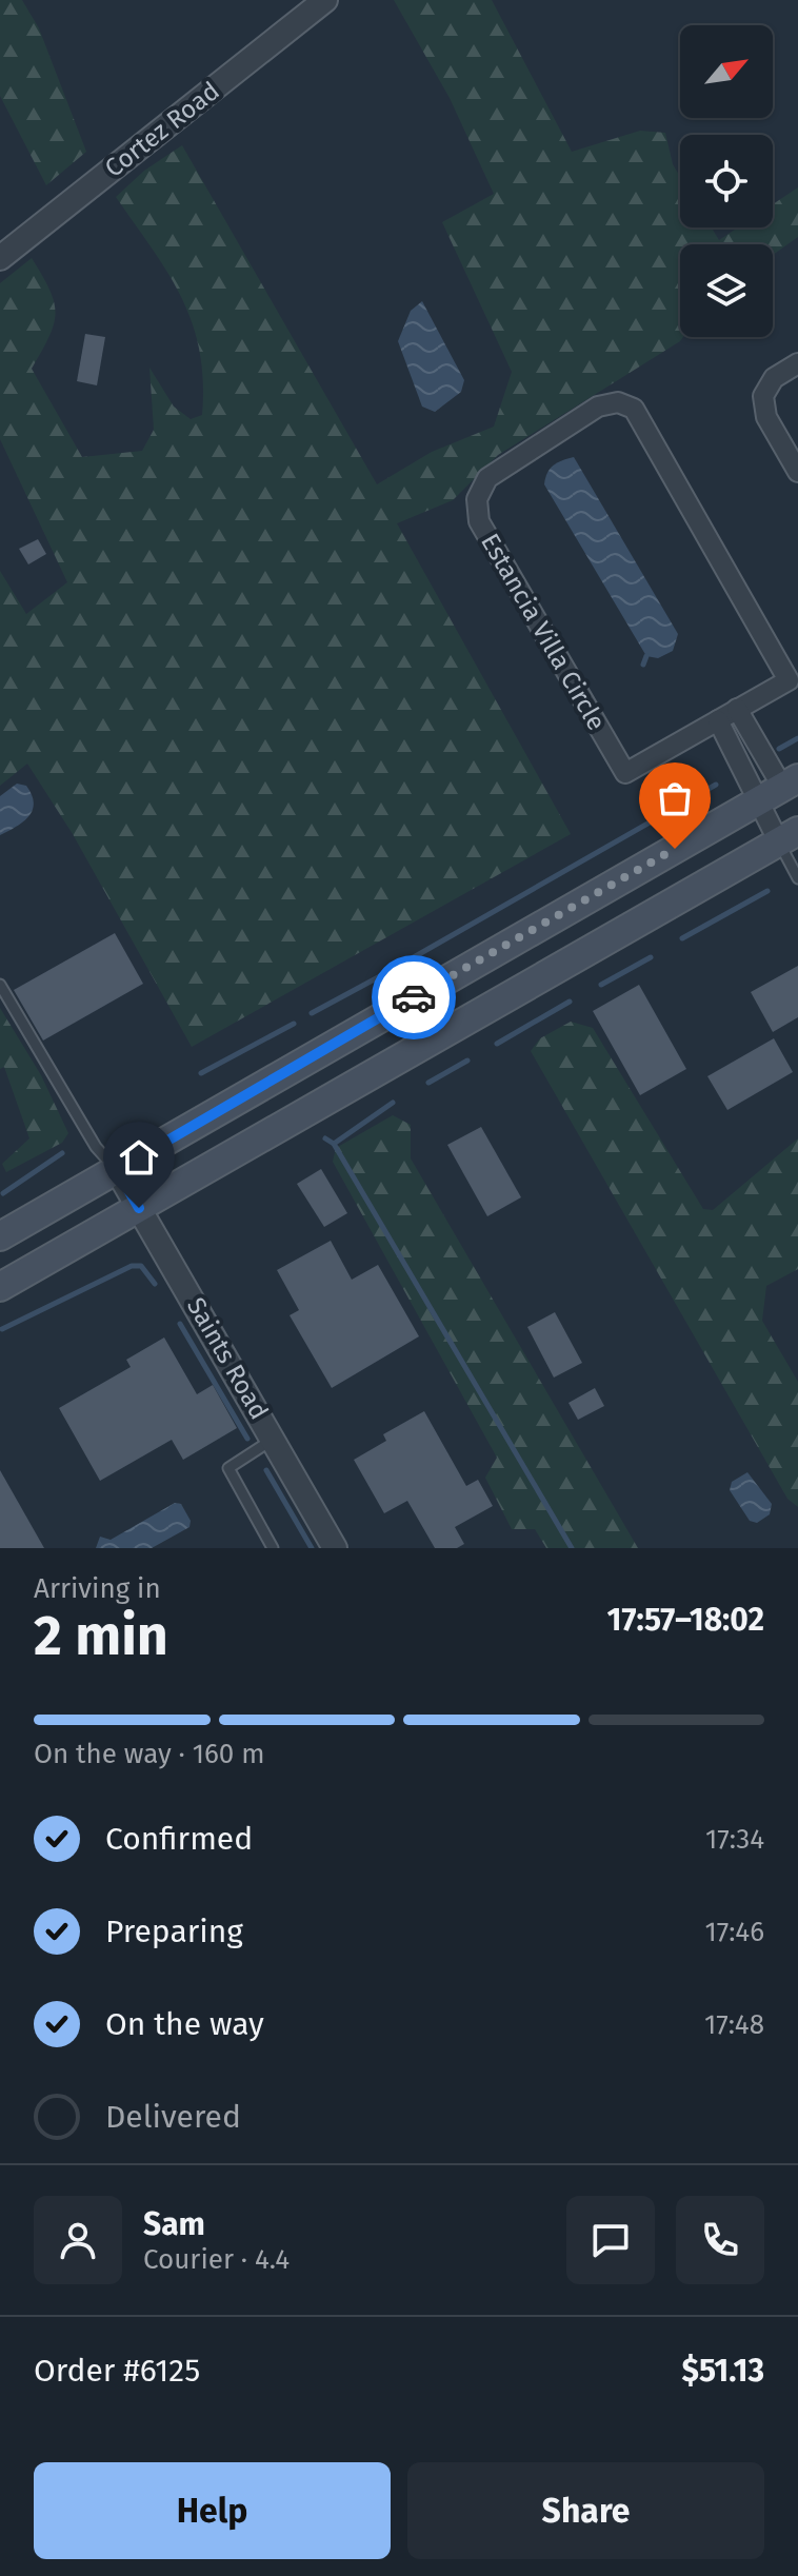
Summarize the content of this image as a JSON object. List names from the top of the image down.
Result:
{
  "streets": {
    "street": ["Cortez Road", "Estancia Villa Circle", "Saints Road"]
  },
  "north": "top right",
  "page": {
    "heading": ["2 min", "Arriving in", "17:57–18:02"],
    "panel": [
      "Sam",
      "Courier · 4.4",
      "Order #6125",
      "$51.13"
    ],
    "bar": "On the way · 160 m",
    "list": [
      ["Confirmed", "17:34"],
      ["Preparing", "17:46"],
      ["On the way", "17:48"],
      "Delivered"
    ],
    "buttons": ["Help", "Share"]
  }
}
